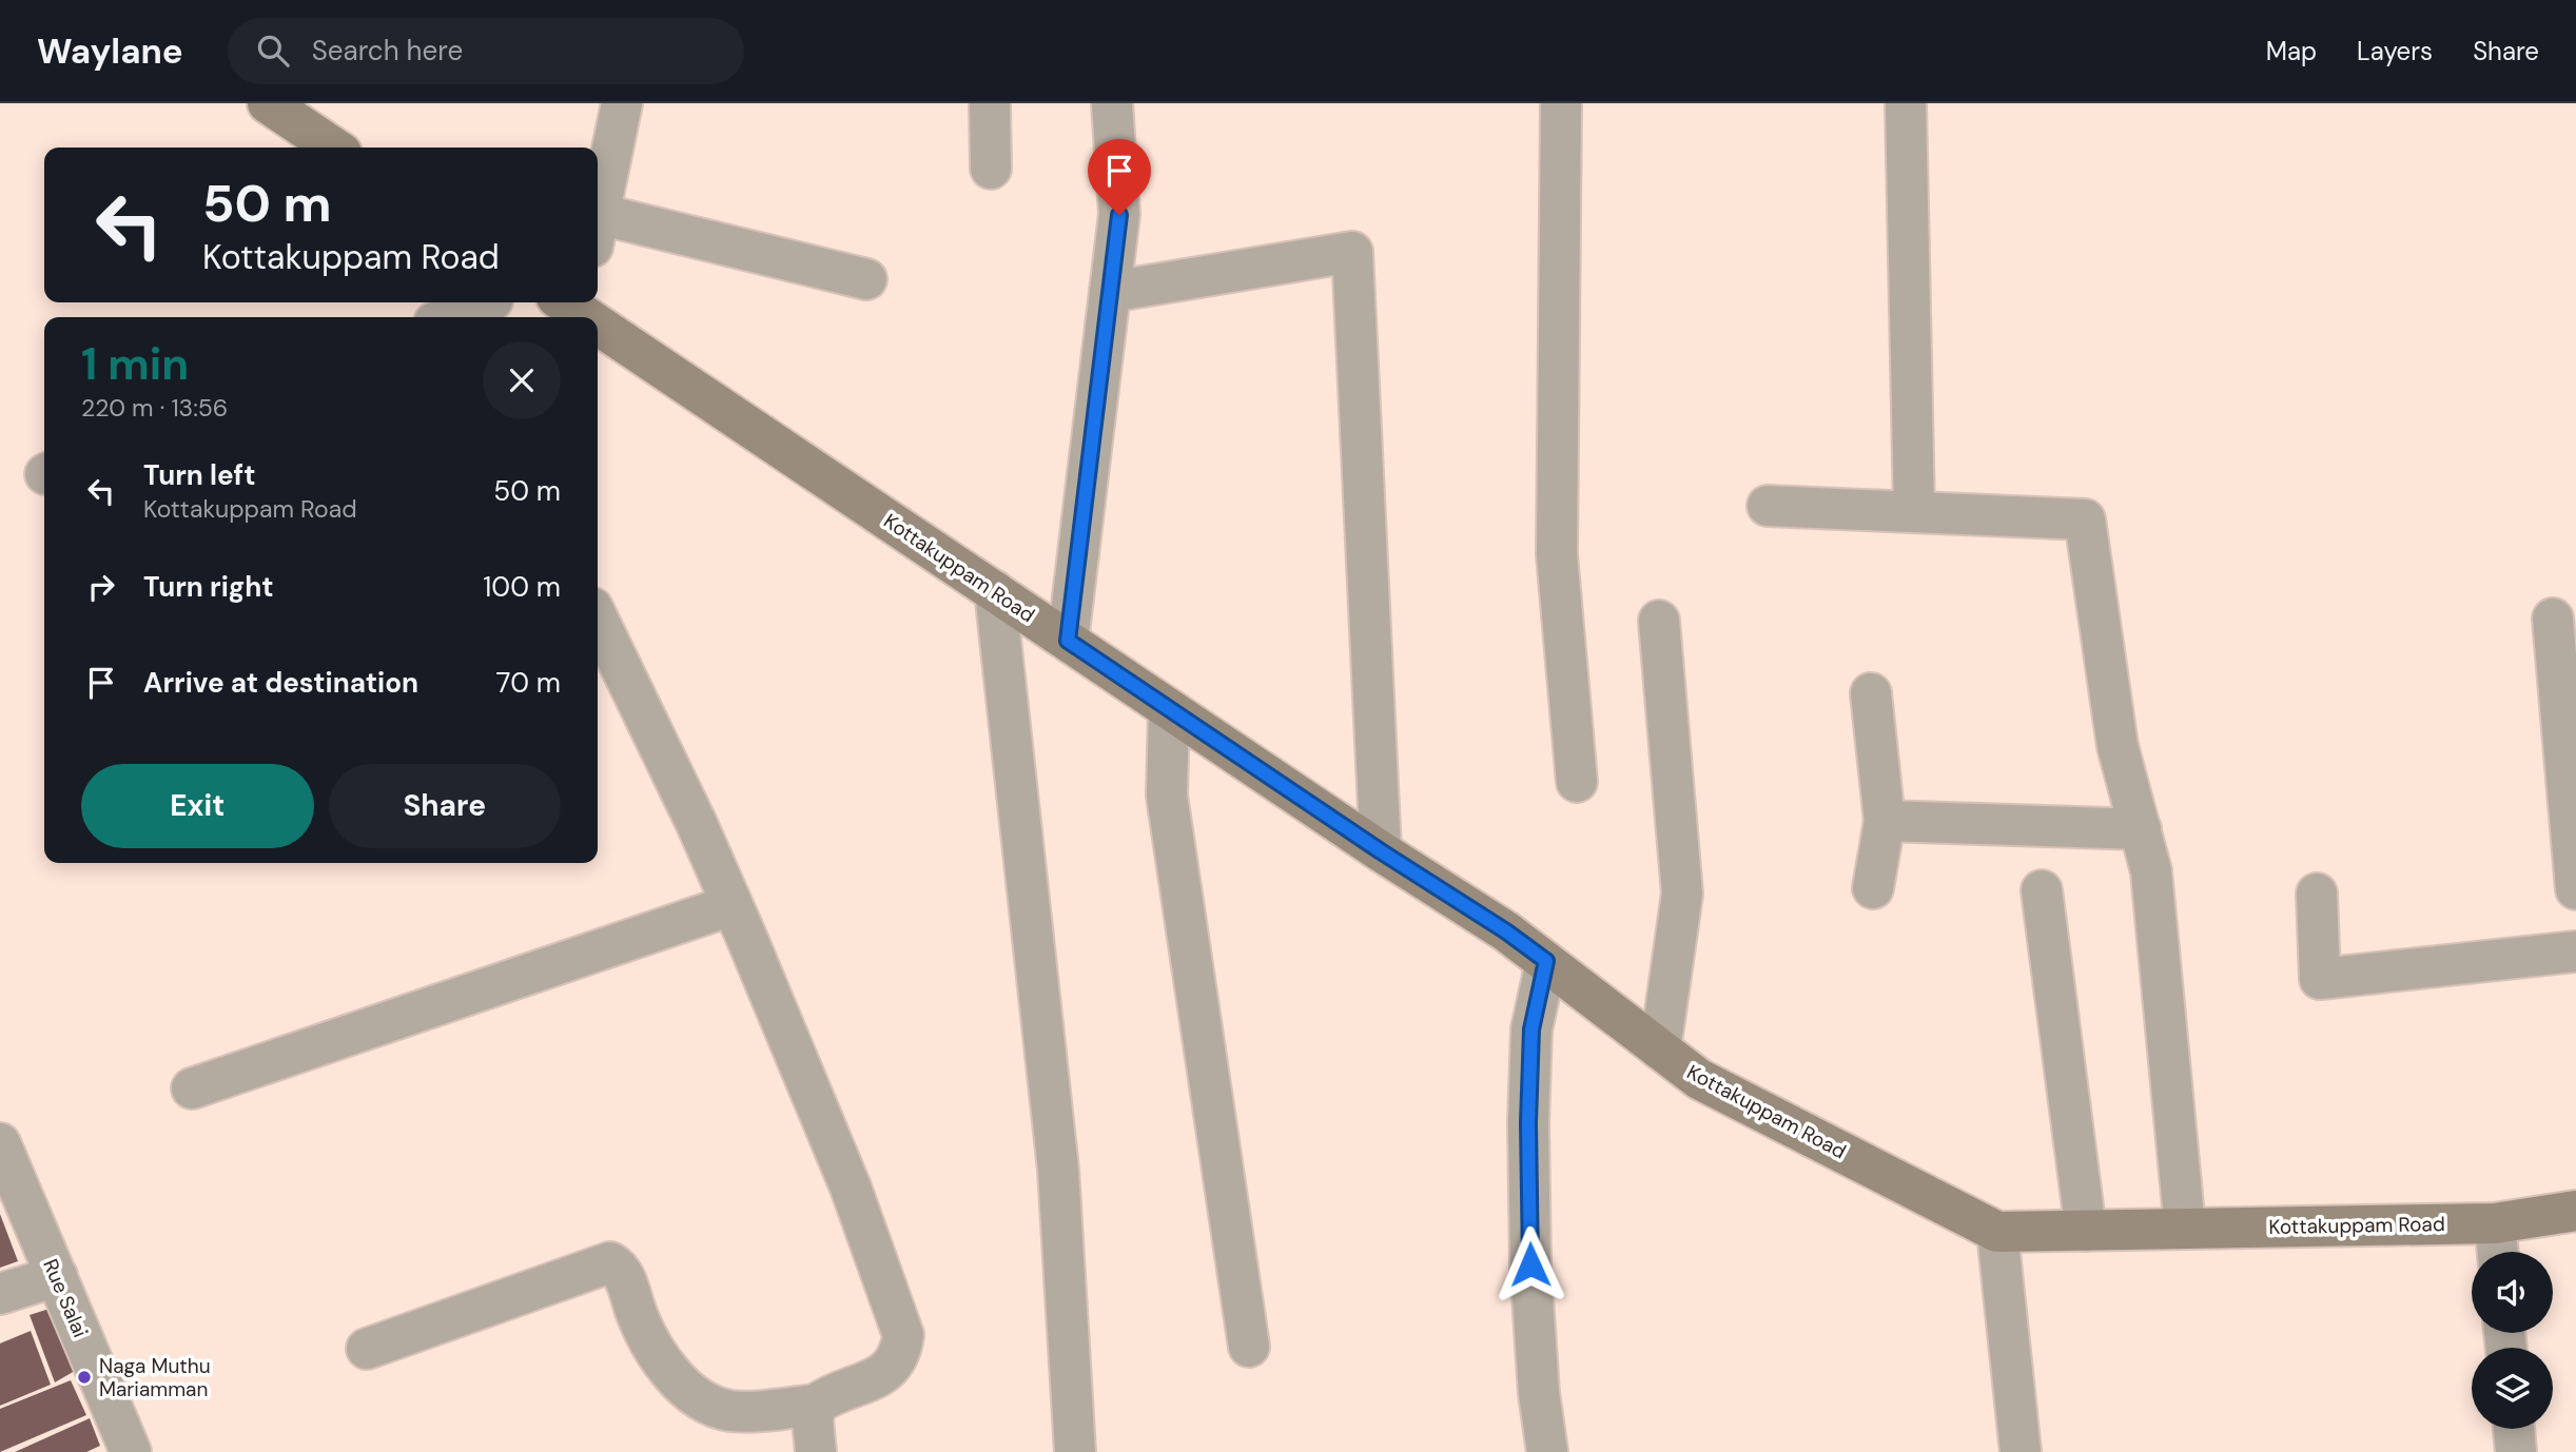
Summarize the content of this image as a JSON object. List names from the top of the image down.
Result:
{
  "streets": {
    "street": ["Kottakuppam Road", "Rue Salai"]
  },
  "places": ["Naga Muthu Mariamman"],
  "page": {
    "header": "Waylane",
    "search": "Search here",
    "nav": ["Map", "Layers", "Share"],
    "turn": ["50 m", "Kottakuppam Road"],
    "heading": ["1 min", "220 m · 13:56"],
    "list": [
      {
        "name": "Turn left",
        "note": "Kottakuppam Road",
        "value": "50 m"
      },
      {
        "name": "Turn right",
        "value": "100 m"
      },
      {
        "name": "Arrive at destination",
        "value": "70 m"
      }
    ],
    "buttons": ["Exit", "Share"]
  }
}
